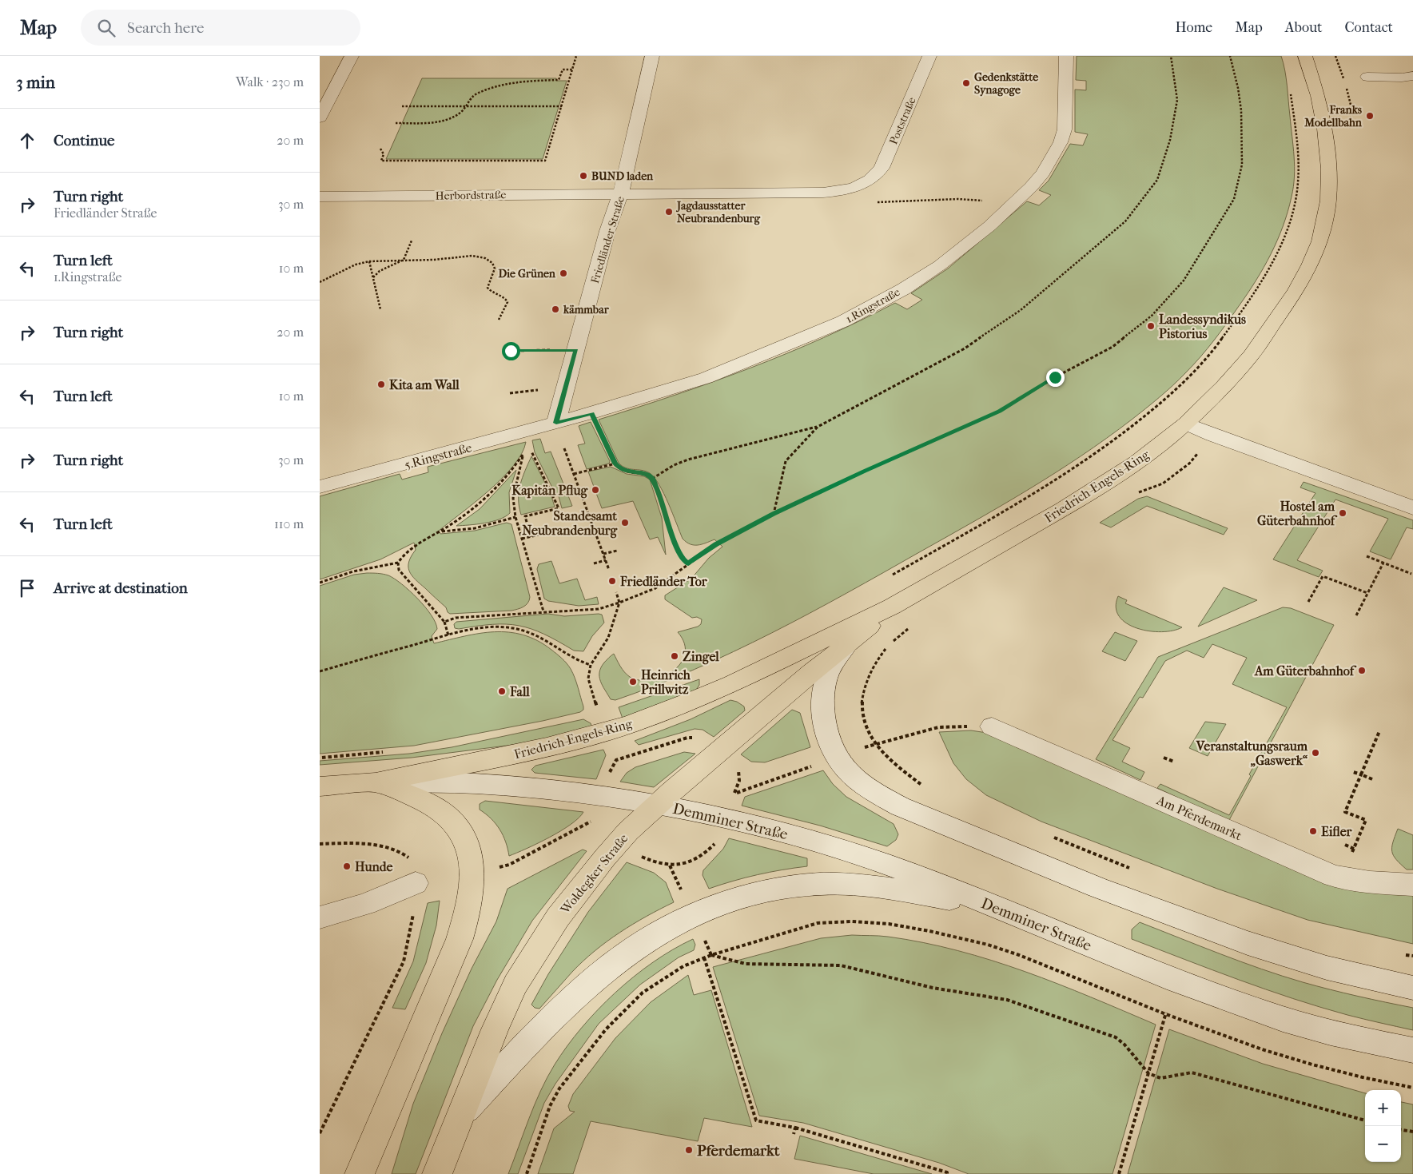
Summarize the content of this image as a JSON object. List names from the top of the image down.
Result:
{
  "streets": {
    "main road": ["Friedrich-Engels-Ring", "Woldegker Straße"],
    "street": [
      "Poststraße",
      "Herbordstraße",
      "Friedländer Straße",
      "1.Ringstraße",
      "5.Ringstraße",
      "Am Pferdemarkt",
      "Demminer Straße"
    ]
  },
  "crossings": [
    ["Poststraße", "Herbordstraße"],
    ["Herbordstraße", "Friedländer Straße"],
    ["Friedländer Straße", "1.Ringstraße"],
    ["Friedländer Straße", "5.Ringstraße"],
    ["1.Ringstraße", "5.Ringstraße"],
    ["Friedrich-Engels-Ring", "Demminer Straße"],
    ["Friedrich-Engels-Ring", "Woldegker Straße"],
    ["Demminer Straße", "Woldegker Straße"]
  ],
  "places": [
    "Gedenkstätte Synagoge",
    "Franks Modellbahn",
    "BUND laden",
    "Jagdausstatter Neubrandenburg",
    "Die Grünen",
    "kämmbar",
    "Landessyndikus Pistorius",
    "Kita am Wall",
    "Kapitän Pflug",
    "Hostel am Güterbahnhof",
    "Standesamt Neubrandenburg",
    "Friedländer Tor",
    "Zingel",
    "Am Güterbahnhof",
    "Heinrich Prillwitz",
    "Fall",
    "Veranstaltungsraum „Gaswerk“",
    "Eifler",
    "Hunde",
    "Pferdemarkt"
  ],
  "page": {
    "header": "Map",
    "search": "Search here",
    "nav": [
      "Home",
      "Map",
      "About",
      "Contact"
    ],
    "heading": ["3 min", "Walk · 230 m"],
    "list": [
      ["Continue", "20 m"],
      ["Turn right", "Friedländer Straße", "30 m"],
      ["Turn left", "1.Ringstraße", "10 m"],
      ["Turn right", "20 m"],
      ["Turn left", "10 m"],
      ["Turn right", "30 m"],
      ["Turn left", "110 m"],
      "Arrive at destination"
    ],
    "map_buttons": ["+", "−"]
  }
}
